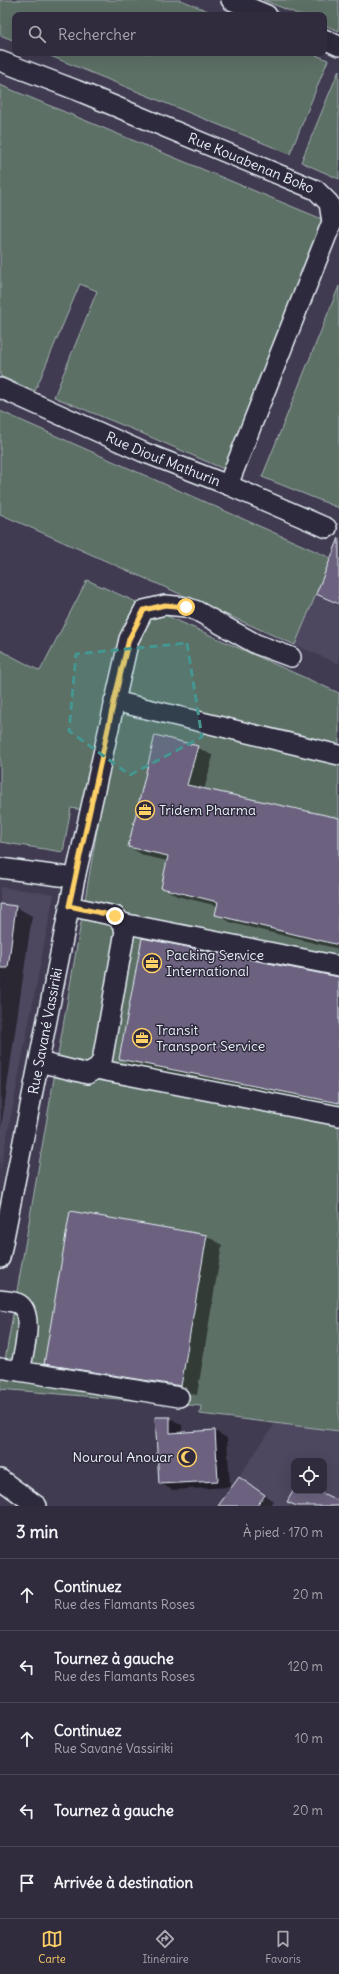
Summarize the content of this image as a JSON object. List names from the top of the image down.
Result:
{
  "streets": {
    "street": ["Rue Kouabenan Boko", "Rue Diouf Mathurin", "Rue Savané Vassiriki"]
  },
  "crossings": [
    ["Rue Kouabenan Boko", "Rue Diouf Mathurin"]
  ],
  "places": {
    "office": ["Tridem Pharma", "Packing Service International", "Transit Transport Service"],
    "mosque": ["Nouroul Anouar"]
  },
  "page": {
    "search": "Rechercher",
    "heading": ["3 min", "À pied · 170 m"],
    "list": [
      ["Continuez", "Rue des Flamants Roses", "20 m"],
      ["Tournez à gauche", "Rue des Flamants Roses", "120 m"],
      ["Continuez", "Rue Savané Vassiriki", "10 m"],
      ["Tournez à gauche", "20 m"],
      "Arrivée à destination"
    ],
    "nav": ["Carte", "Itinéraire", "Favoris"]
  }
}
